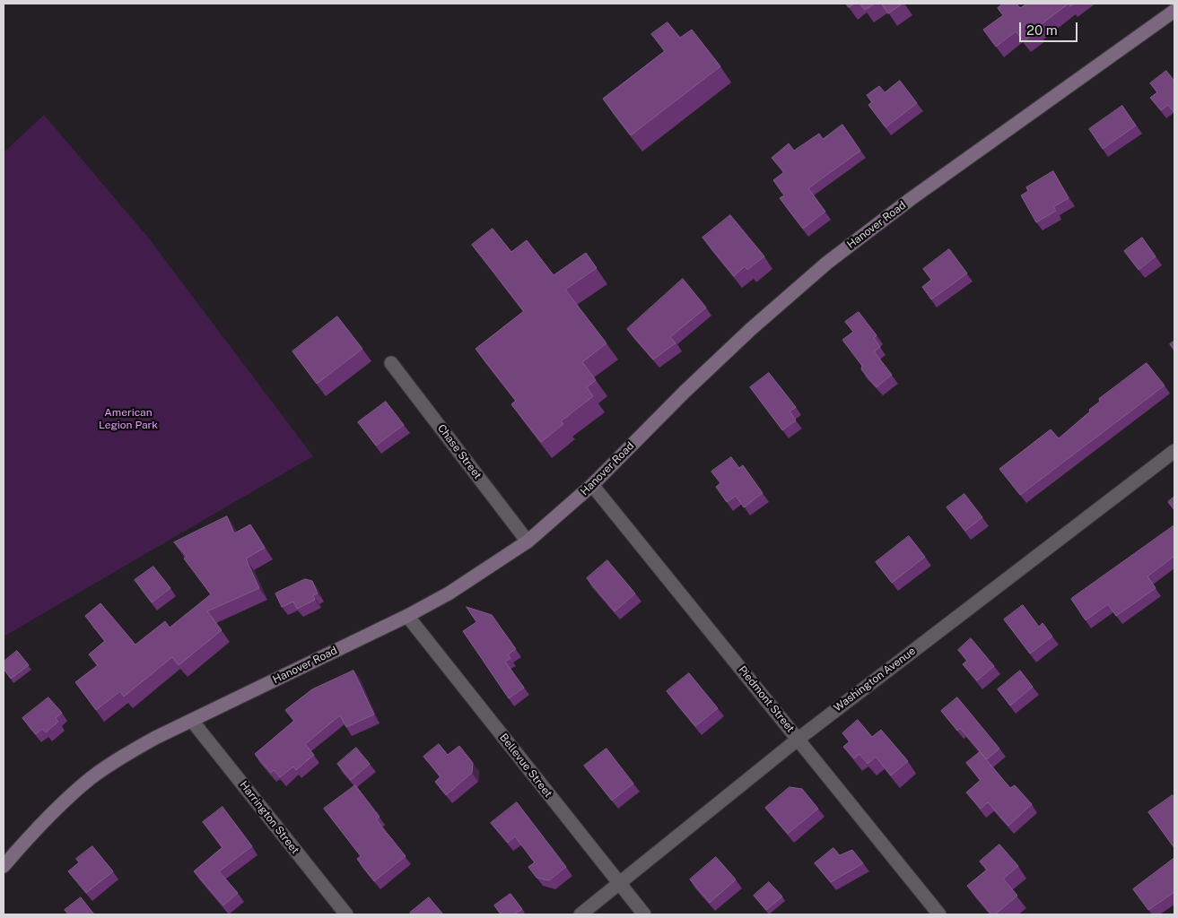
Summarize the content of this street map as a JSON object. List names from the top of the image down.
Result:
{
  "streets": {
    "main road": ["Hanover Road"],
    "street": [
      "Chase Street",
      "Washington Avenue",
      "Piedmont Street",
      "Bellevue Street",
      "Harrington Street"
    ]
  },
  "crossings": [
    ["Hanover Road", "Chase Street"],
    ["Hanover Road", "Piedmont Street"],
    ["Hanover Road", "Bellevue Street"],
    ["Hanover Road", "Harrington Street"],
    ["Washington Avenue", "Piedmont Street"],
    ["Washington Avenue", "Bellevue Street"]
  ],
  "parks": ["American Legion Park"],
  "scale_bar": "20 m"
}
